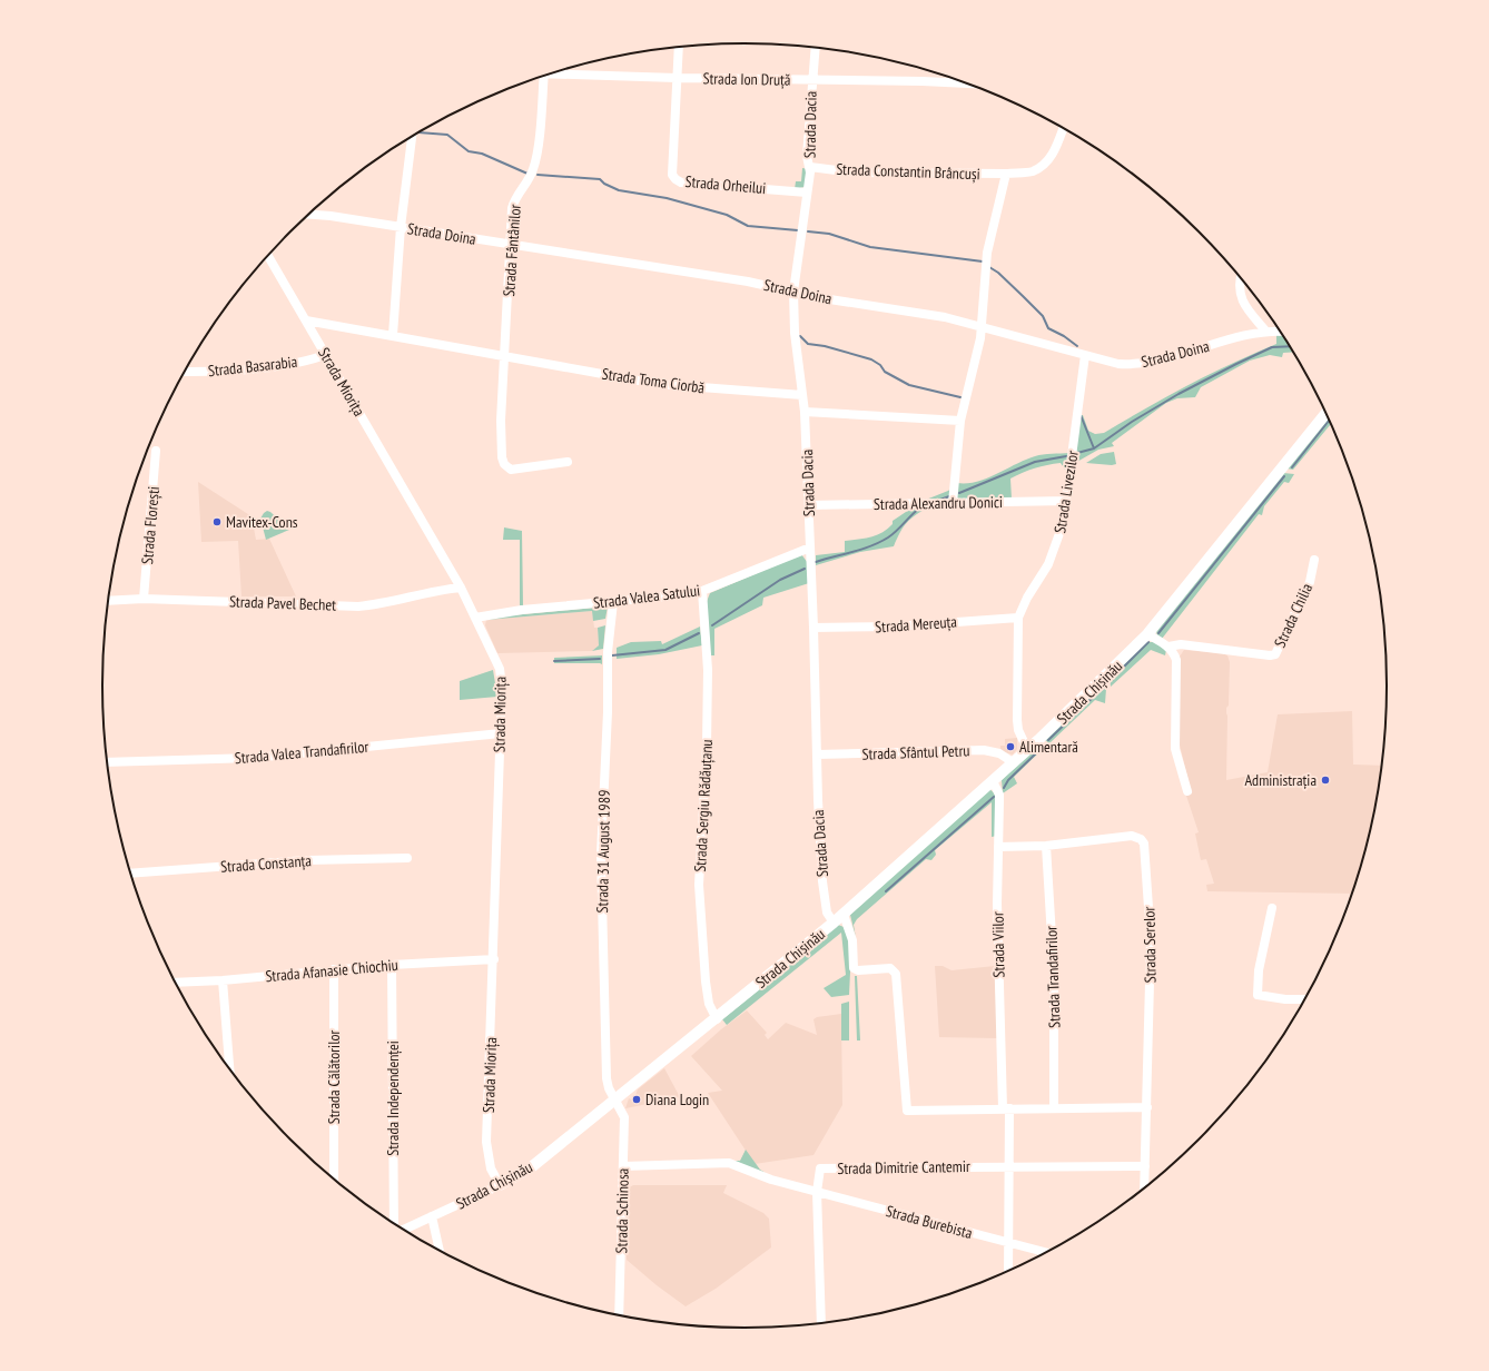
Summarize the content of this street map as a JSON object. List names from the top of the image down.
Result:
{
  "streets": {
    "street": [
      "Strada Ion Druță",
      "Strada Dacia",
      "Strada Constantin Brâncuși",
      "Strada Orheilui",
      "Strada Doina",
      "Strada Fântânilor",
      "Strada Basarabia",
      "Strada Toma Ciorbă",
      "Strada Miorița",
      "Strada Livezilor",
      "Strada Alexandru Donici",
      "Strada Florești",
      "Strada Valea Satului",
      "Strada Pavel Bechet",
      "Strada Chilia",
      "Strada Mereuța",
      "Strada Chișinău",
      "Strada Valea Trandafirilor",
      "Strada Sfântul Petru",
      "Strada Sergiu Rădăuțanu",
      "Strada 31 August 1989",
      "Strada Constanța",
      "Strada Viilor",
      "Strada Serelor",
      "Strada Afanasie Chiochiu",
      "Strada Trandafirilor",
      "Strada Călătorilor",
      "Strada Independenței",
      "Strada Dimitrie Cantemir",
      "Strada Schinosa",
      "Strada Burebista"
    ]
  },
  "crossings": [
    ["Strada Ion Druță", "Strada Dacia"],
    ["Strada Ion Druță", "Strada Orheilui"],
    ["Strada Dacia", "Strada Constantin Brâncuși"],
    ["Strada Dacia", "Strada Orheilui"],
    ["Strada Dacia", "Strada Doina"],
    ["Strada Dacia", "Strada Toma Ciorbă"],
    ["Strada Dacia", "Strada Alexandru Donici"],
    ["Strada Dacia", "Strada Valea Satului"],
    ["Strada Dacia", "Strada Mereuța"],
    ["Strada Dacia", "Strada Chișinău"],
    ["Strada Dacia", "Strada Sfântul Petru"],
    ["Strada Doina", "Strada Fântânilor"],
    ["Strada Doina", "Strada Livezilor"],
    ["Strada Fântânilor", "Strada Toma Ciorbă"],
    ["Strada Basarabia", "Strada Miorița"],
    ["Strada Toma Ciorbă", "Strada Miorița"],
    ["Strada Miorița", "Strada Valea Satului"],
    ["Strada Miorița", "Strada Pavel Bechet"],
    ["Strada Miorița", "Strada Chișinău"],
    ["Strada Miorița", "Strada Valea Trandafirilor"],
    ["Strada Miorița", "Strada Afanasie Chiochiu"],
    ["Strada Livezilor", "Strada Alexandru Donici"],
    ["Strada Livezilor", "Strada Mereuța"],
    ["Strada Livezilor", "Strada Chișinău"],
    ["Strada Florești", "Strada Pavel Bechet"],
    ["Strada Valea Satului", "Strada Sergiu Rădăuțanu"],
    ["Strada Valea Satului", "Strada 31 August 1989"],
    ["Strada Chișinău", "Strada Sfântul Petru"],
    ["Strada Chișinău", "Strada Sergiu Rădăuțanu"],
    ["Strada Chișinău", "Strada 31 August 1989"],
    ["Strada Chișinău", "Strada Viilor"],
    ["Strada Chișinău", "Strada Schinosa"],
    ["Strada 31 August 1989", "Strada Schinosa"],
    ["Strada Viilor", "Strada Serelor"],
    ["Strada Serelor", "Strada Trandafirilor"],
    ["Strada Serelor", "Strada Dimitrie Cantemir"],
    ["Strada Afanasie Chiochiu", "Strada Călătorilor"],
    ["Strada Afanasie Chiochiu", "Strada Independenței"],
    ["Strada Dimitrie Cantemir", "Strada Burebista"],
    ["Strada Schinosa", "Strada Burebista"]
  ],
  "places": [
    "Mavitex-Cons",
    "Alimentară",
    "Administrația",
    "Diana Login"
  ]
}
